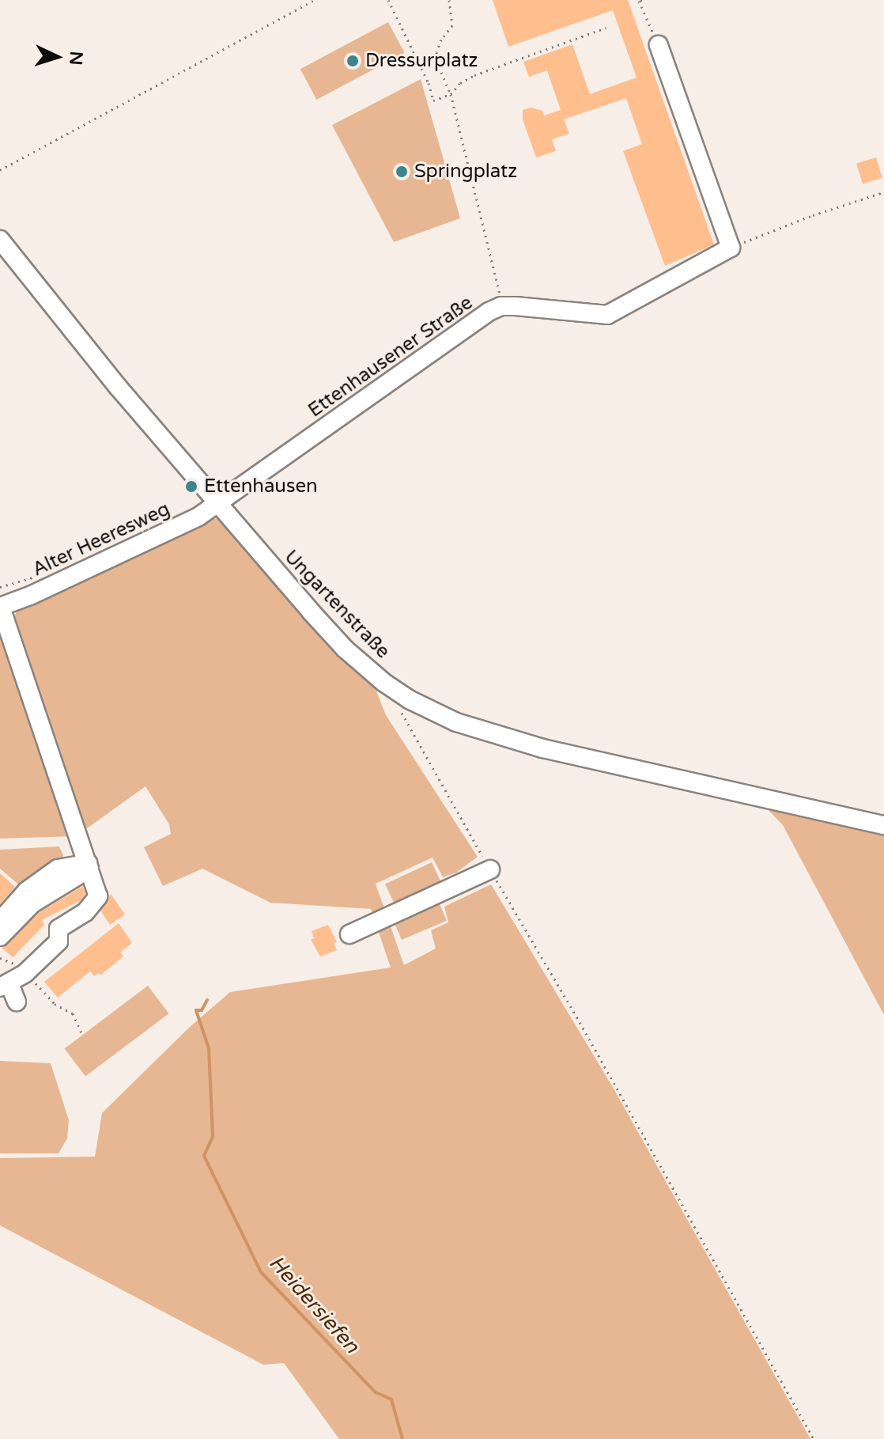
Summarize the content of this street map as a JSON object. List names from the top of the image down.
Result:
{
  "streets": {
    "street": ["Ettenhausener Straße", "Alter Heeresweg", "Ungartenstraße"]
  },
  "crossings": [
    ["Ettenhausener Straße", "Alter Heeresweg"],
    ["Ettenhausener Straße", "Ungartenstraße"],
    ["Alter Heeresweg", "Ungartenstraße"]
  ],
  "water": ["Heidersiefen"],
  "places": ["Dressurplatz", "Springplatz", "Ettenhausen"],
  "north": "right"
}
